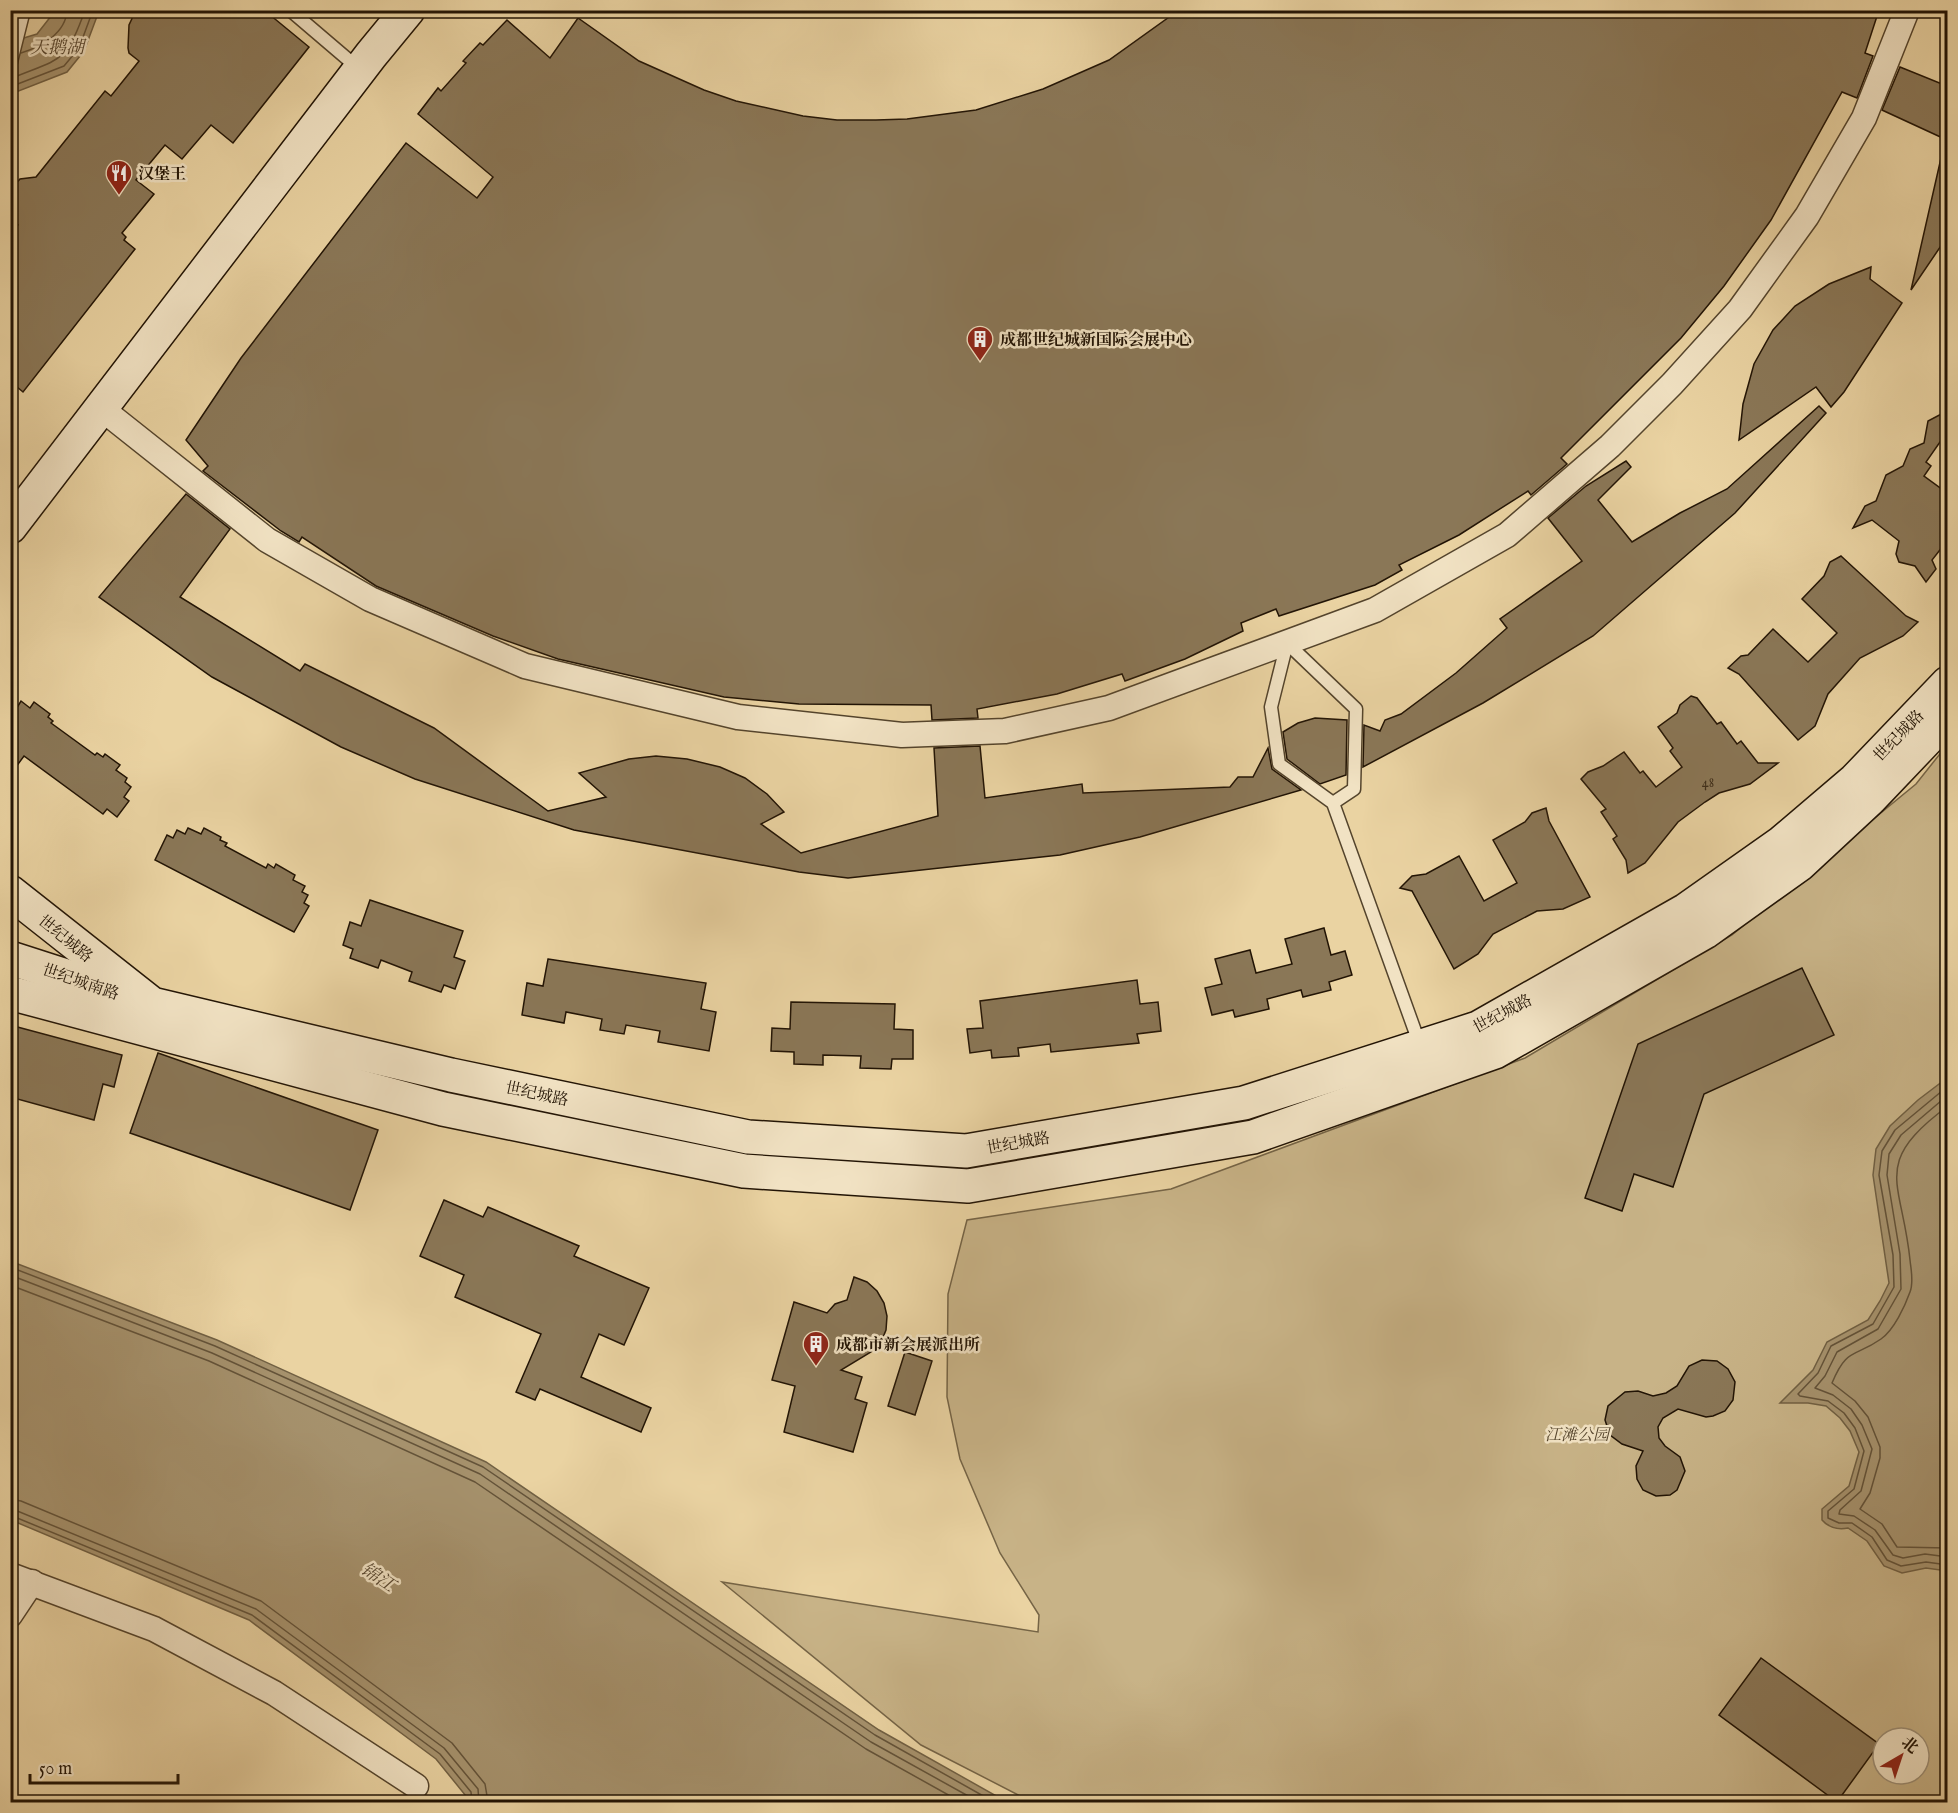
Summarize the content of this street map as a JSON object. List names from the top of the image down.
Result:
{
  "streets": {
    "main road": ["世纪城路", "世纪城南路"]
  },
  "crossings": [
    ["世纪城路", "世纪城南路"]
  ],
  "water": ["天鹅湖", "锦江"],
  "parks": ["江滩公园"],
  "places": {
    "restaurant": ["汉堡王"],
    "building": ["成都世纪城新国际会展中心", "成都市新会展派出所"]
  },
  "house_numbers": ["48"],
  "scale_bar": "50 m",
  "north": "top right"
}
